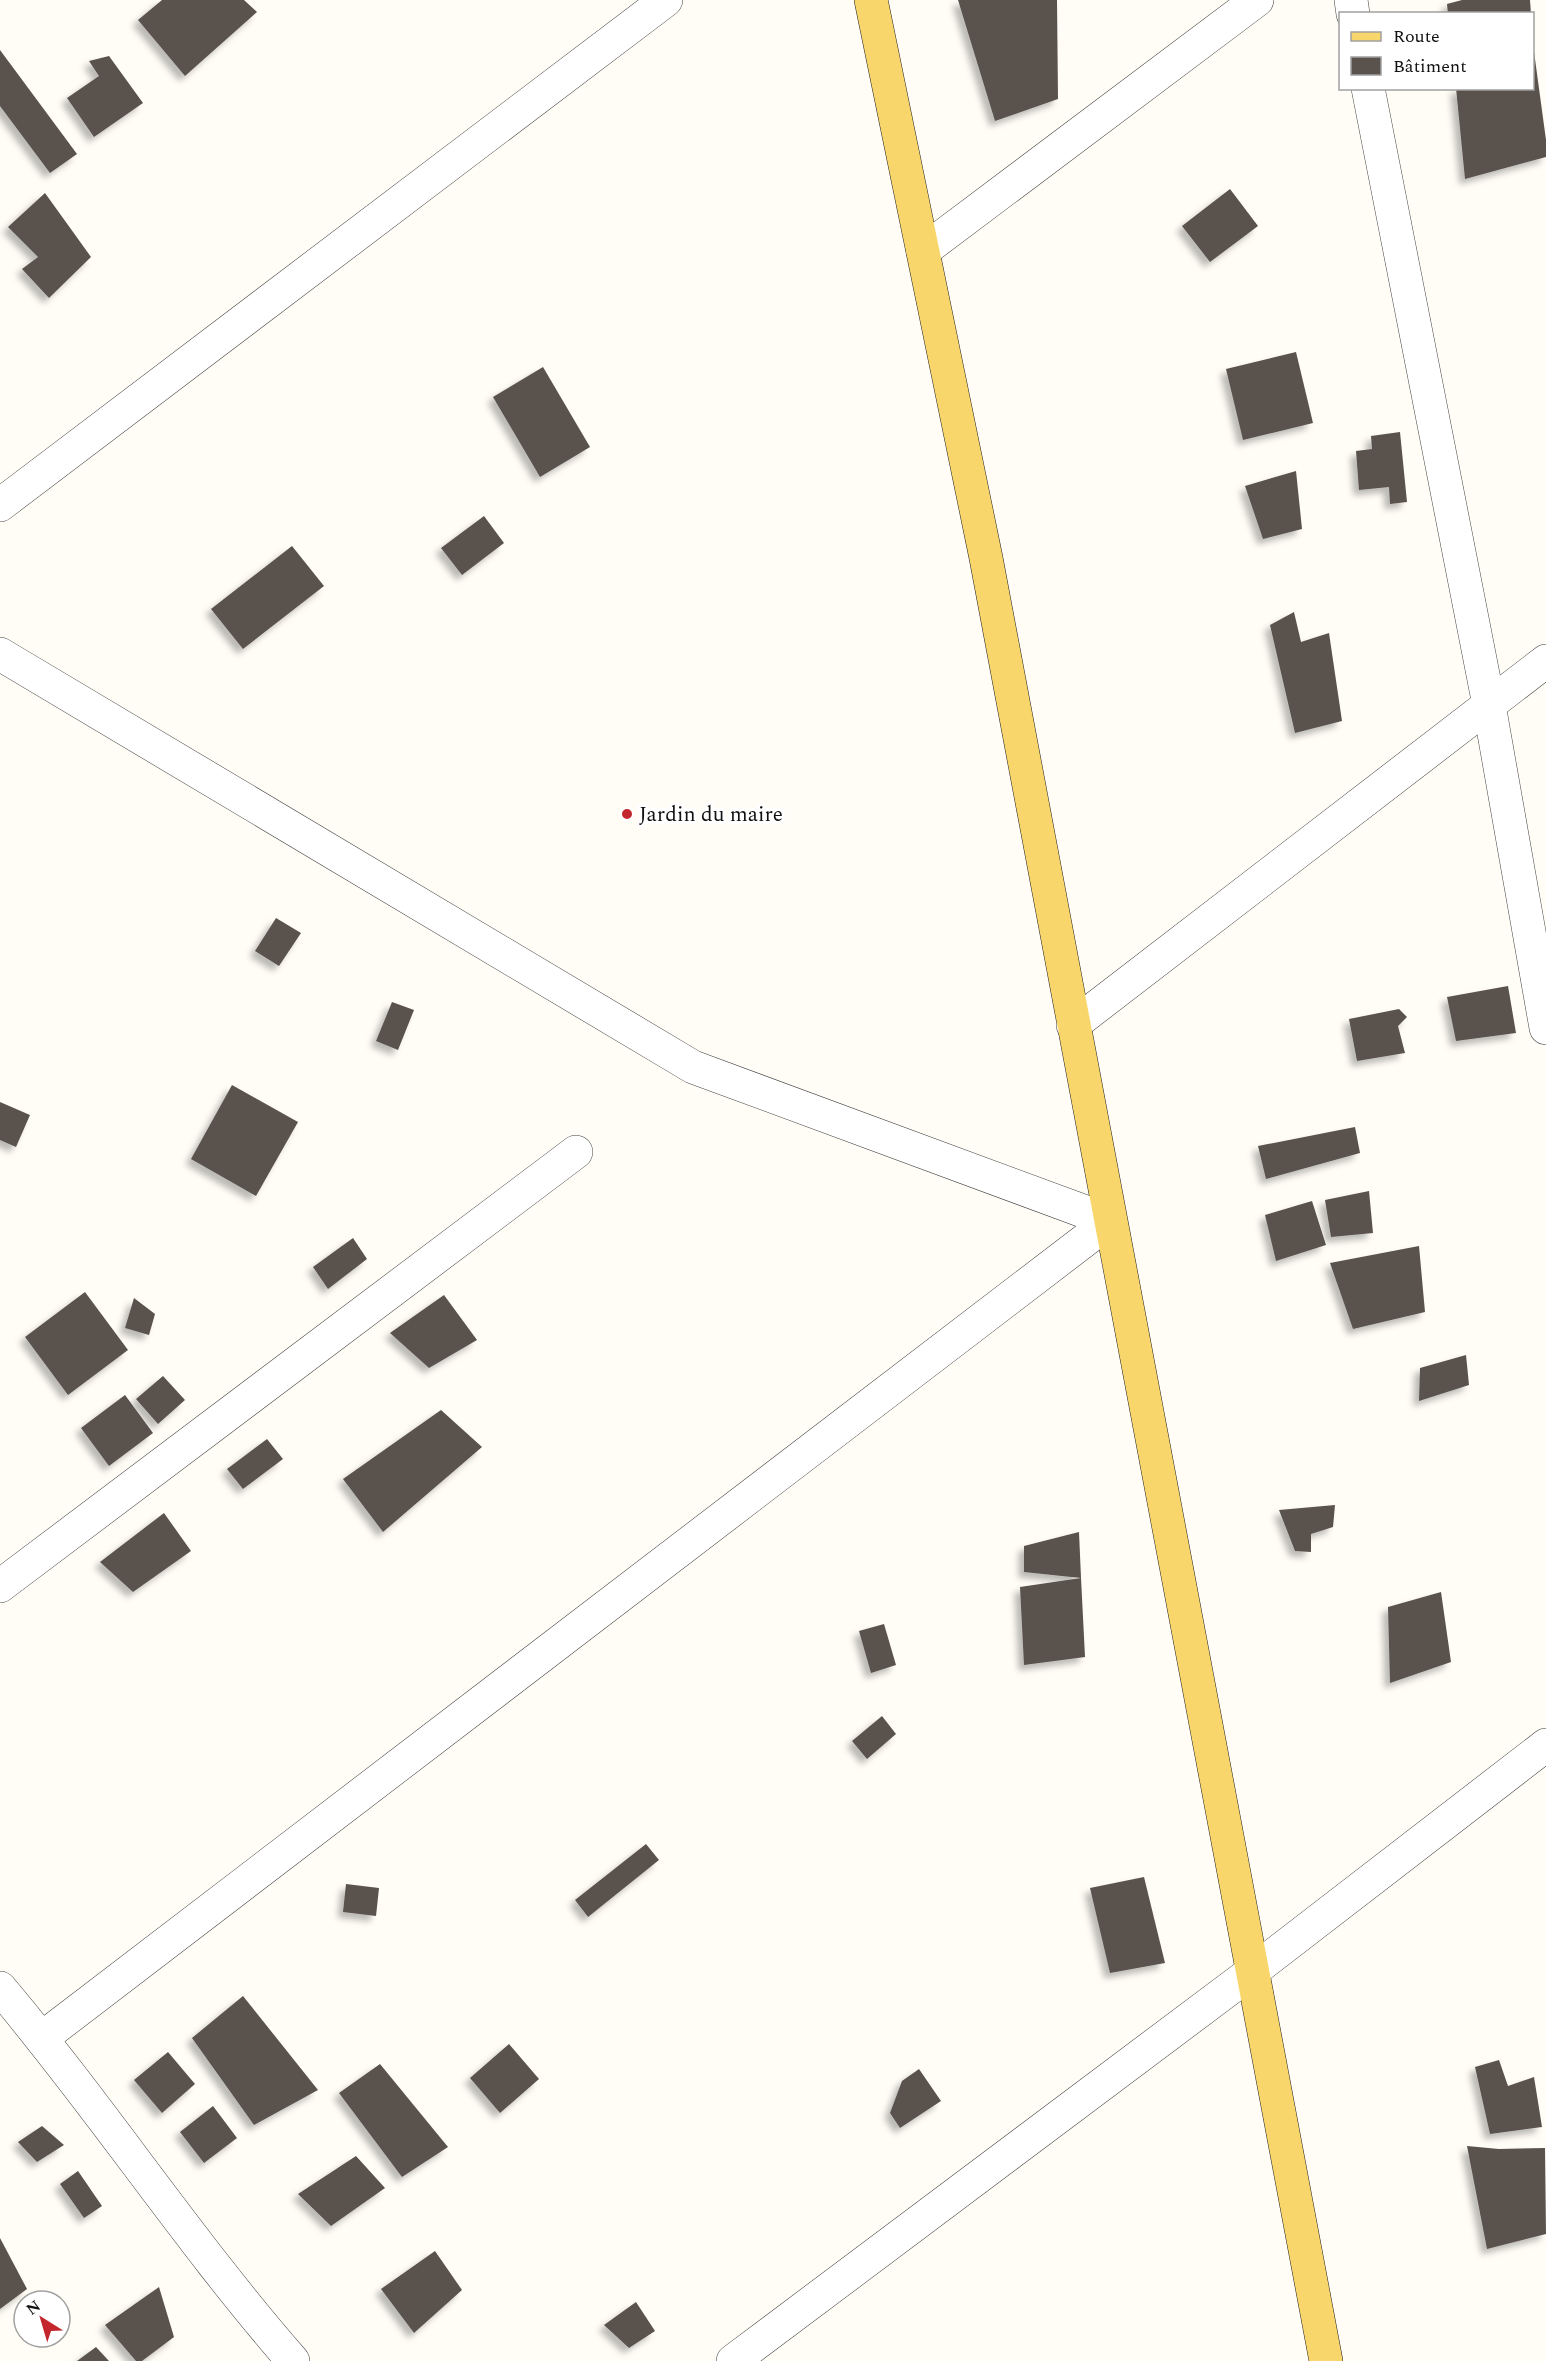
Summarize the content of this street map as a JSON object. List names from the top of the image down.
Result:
{
  "places": ["Jardin du maire"],
  "legend": ["Route", "Bâtiment"],
  "north": "top left"
}
